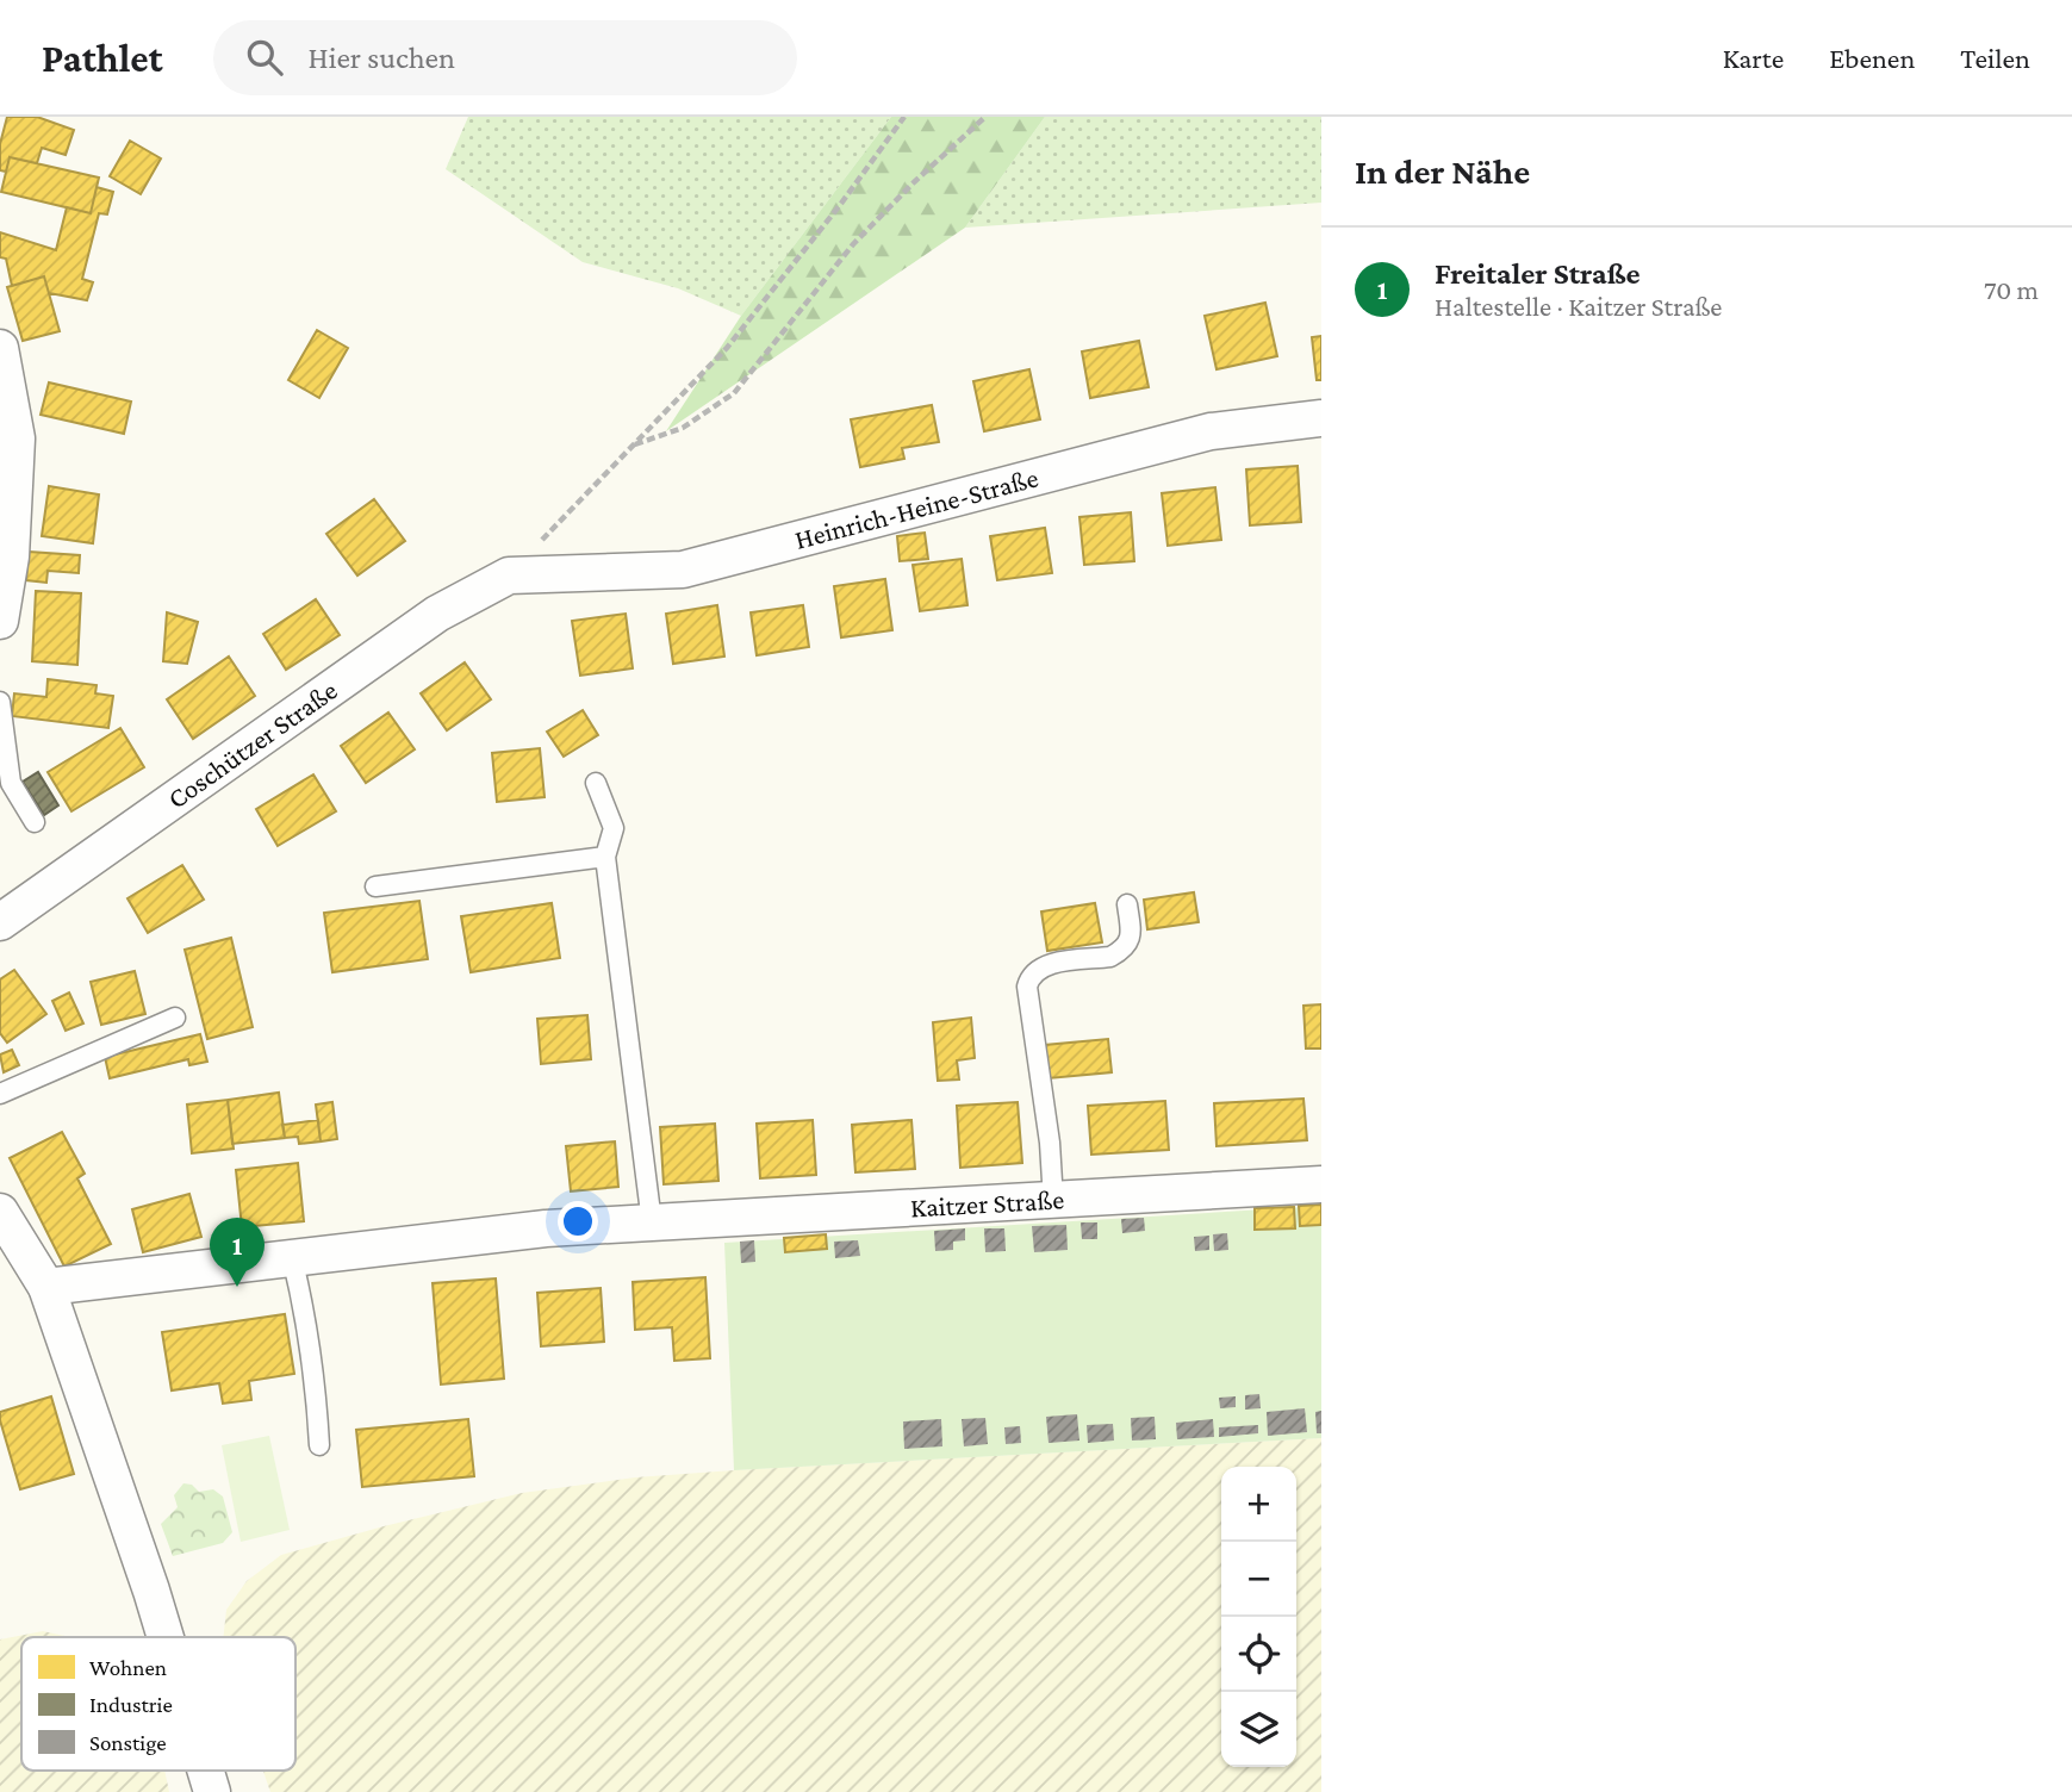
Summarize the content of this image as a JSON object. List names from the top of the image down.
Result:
{
  "streets": {
    "street": ["Heinrich-Heine-Straße", "Coschützer Straße", "Kaitzer Straße"]
  },
  "crossings": [
    ["Heinrich-Heine-Straße", "Coschützer Straße"]
  ],
  "legend": ["Wohnen", "Industrie", "Sonstige"],
  "page": {
    "header": "Pathlet",
    "search": "Hier suchen",
    "nav": ["Karte", "Ebenen", "Teilen"],
    "heading": "In der Nähe",
    "list": [
      {
        "mark": "1",
        "name": "Freitaler Straße",
        "note": "Haltestelle · Kaitzer Straße",
        "value": "70 m"
      }
    ],
    "pins": "1",
    "map_buttons": ["+", "−"]
  }
}
